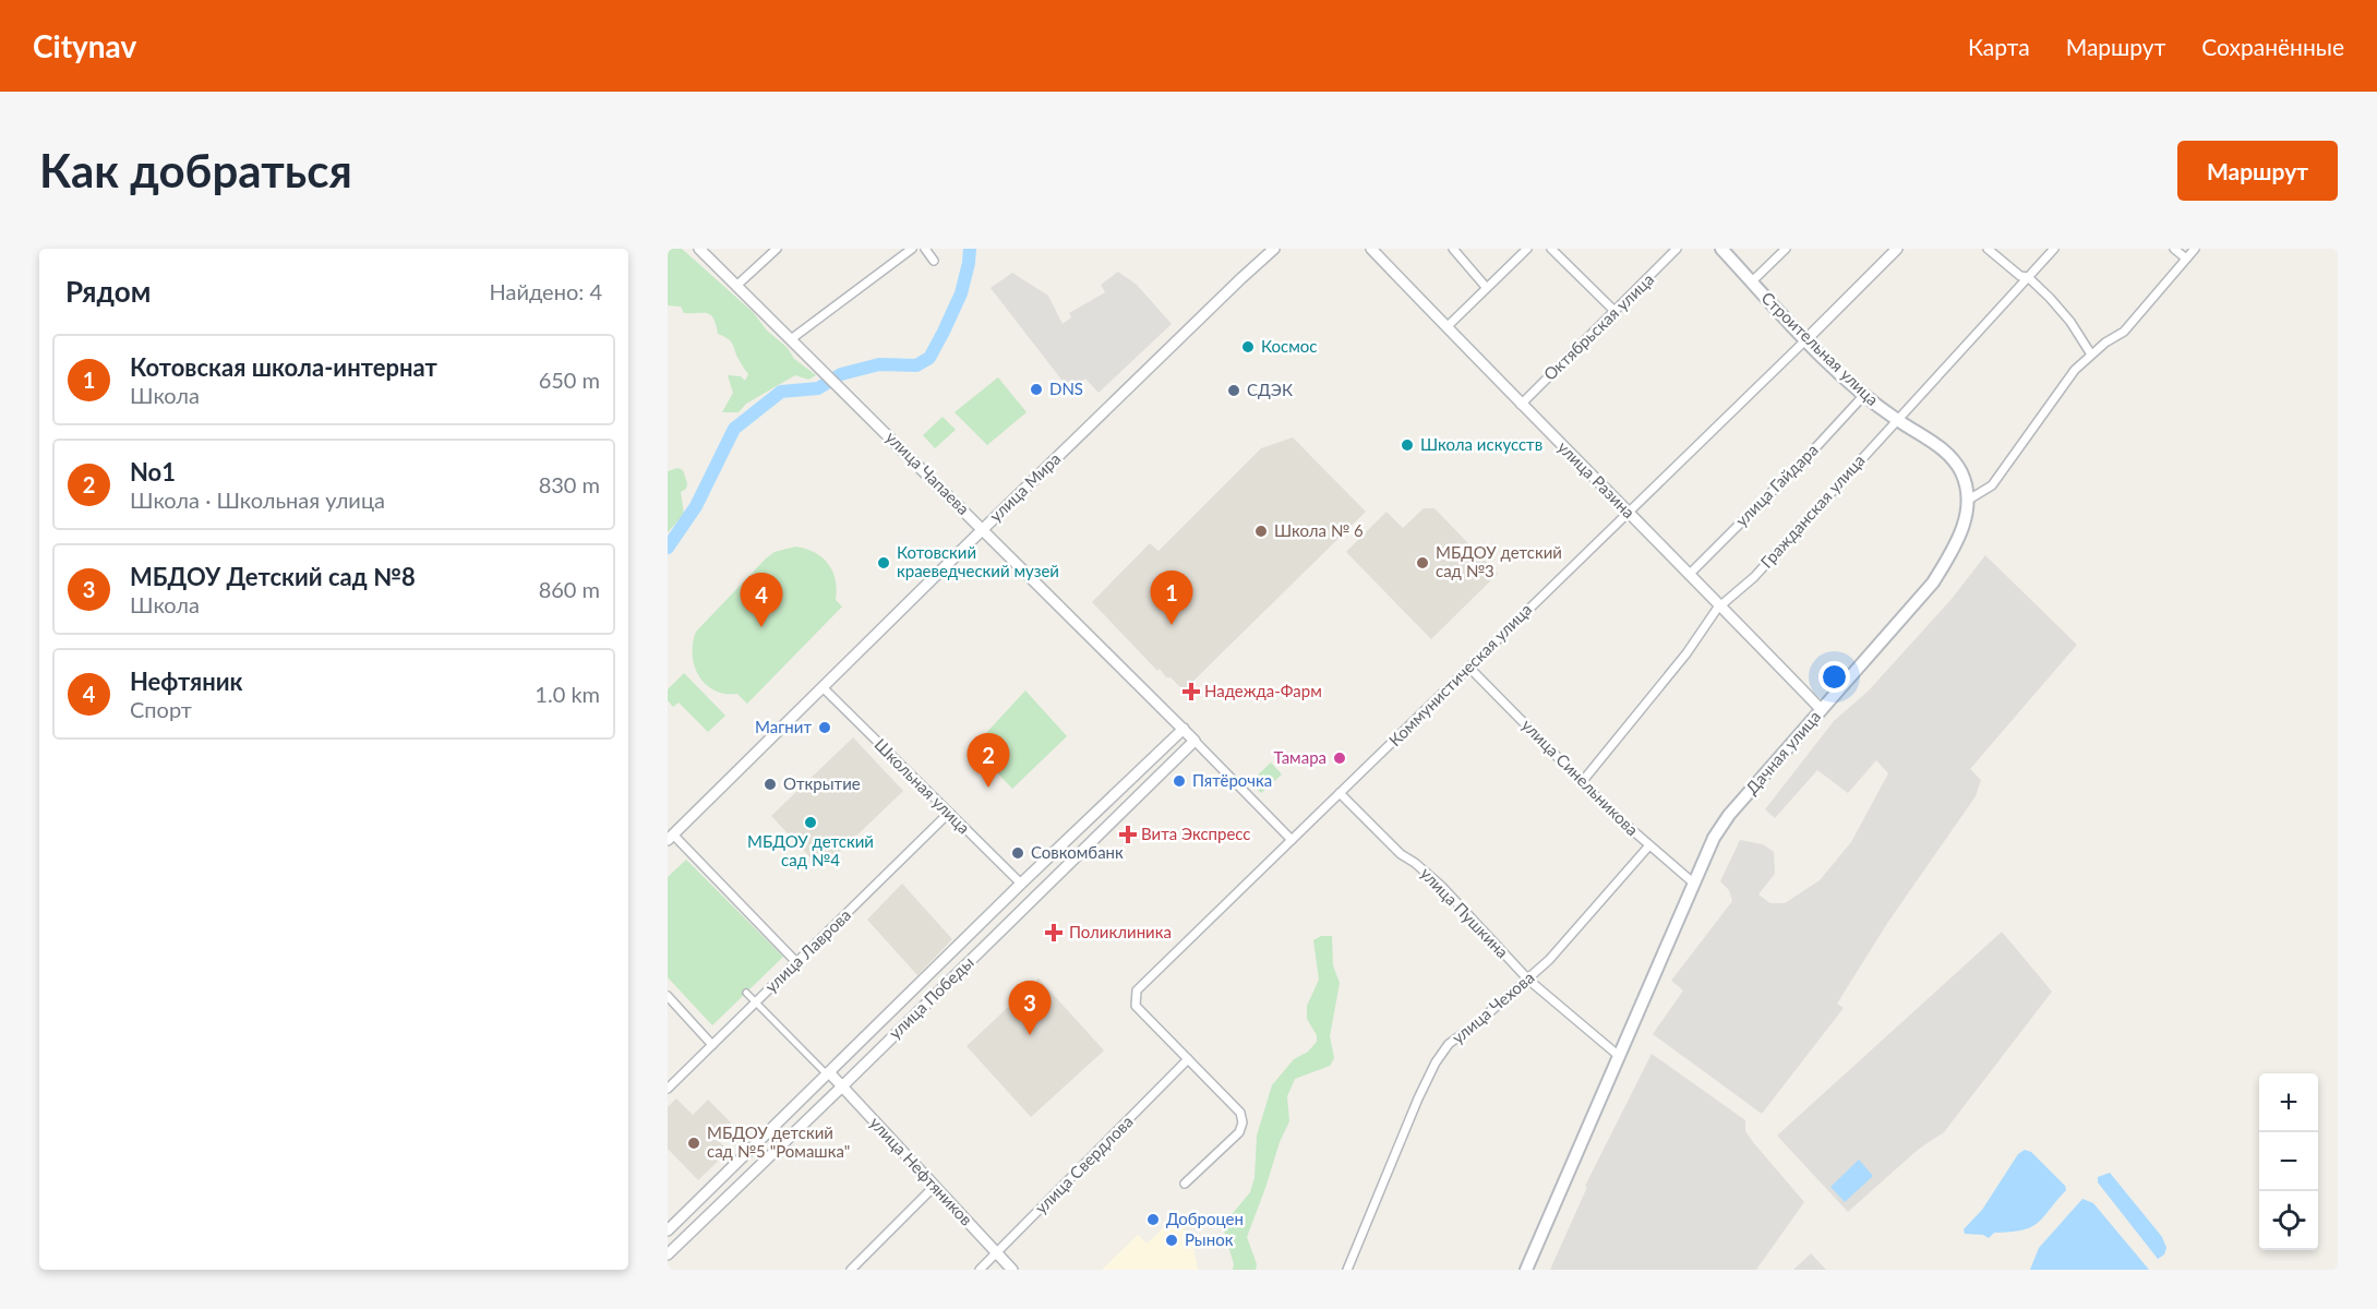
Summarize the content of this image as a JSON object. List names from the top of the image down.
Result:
{
  "streets": {
    "main road": ["Строительная улица", "Дачная улица"],
    "street": [
      "Октябрьская улица",
      "улица Чапаева",
      "улица Разина",
      "улица Гайдара",
      "улица Мира",
      "Гражданская улица",
      "Коммунистическая улица",
      "улица Синельникова",
      "Школьная улица",
      "улица Пушкина",
      "улица Лаврова",
      "улица Победы",
      "улица Чехова",
      "улица Свердлова",
      "улица Нефтяников"
    ]
  },
  "crossings": [
    ["Октябрьская улица", "улица Разина"],
    ["Строительная улица", "улица Гайдара"],
    ["Строительная улица", "Гражданская улица"],
    ["Строительная улица", "Коммунистическая улица"],
    ["Строительная улица", "Дачная улица"],
    ["улица Чапаева", "улица Мира"],
    ["улица Чапаева", "Коммунистическая улица"],
    ["улица Чапаева", "улица Победы"],
    ["улица Разина", "улица Гайдара"],
    ["улица Разина", "Гражданская улица"],
    ["улица Разина", "Коммунистическая улица"],
    ["улица Разина", "Дачная улица"],
    ["улица Мира", "Школьная улица"],
    ["Гражданская улица", "улица Синельникова"],
    ["Коммунистическая улица", "улица Синельникова"],
    ["Коммунистическая улица", "улица Пушкина"],
    ["Коммунистическая улица", "улица Свердлова"],
    ["Дачная улица", "улица Синельникова"],
    ["Дачная улица", "улица Пушкина"],
    ["улица Синельникова", "улица Чехова"],
    ["Школьная улица", "улица Лаврова"],
    ["Школьная улица", "улица Победы"],
    ["улица Пушкина", "улица Чехова"],
    ["улица Победы", "улица Нефтяников"],
    ["улица Свердлова", "улица Нефтяников"]
  ],
  "places": {
    "other": [
      "Космос",
      "DNS",
      "СДЭК",
      "Школа искусств",
      "Школа № 6",
      "Котовский краеведческий музей",
      "МБДОУ детский сад №3",
      "Магнит",
      "Тамара",
      "Пятёрочка",
      "Открытие",
      "МБДОУ детский сад №4",
      "Совкомбанк",
      "МБДОУ детский сад №5 \"Ромашка\"",
      "Доброцен",
      "Рынок"
    ],
    "health": ["Надежда-Фарм", "Вита Экспресс", "Поликлиника"]
  },
  "page": {
    "header": "Citynav",
    "nav": ["Карта", "Маршрут", "Сохранённые"],
    "buttons": "Маршрут",
    "title": "Как добраться",
    "heading": ["Рядом", "Найдено: 4"],
    "list": [
      {
        "mark": "1",
        "name": "Котовская школа-интернат",
        "note": "Школа",
        "value": "650 m"
      },
      {
        "mark": "2",
        "name": "No1",
        "note": "Школа · Школьная улица",
        "value": "830 m"
      },
      {
        "mark": "3",
        "name": "МБДОУ Детский сад №8",
        "note": "Школа",
        "value": "860 m"
      },
      {
        "mark": "4",
        "name": "Нефтяник",
        "note": "Спорт",
        "value": "1.0 km"
      }
    ],
    "pins": [
      "1",
      "4",
      "2",
      "3"
    ],
    "map_buttons": ["+", "−"]
  }
}
